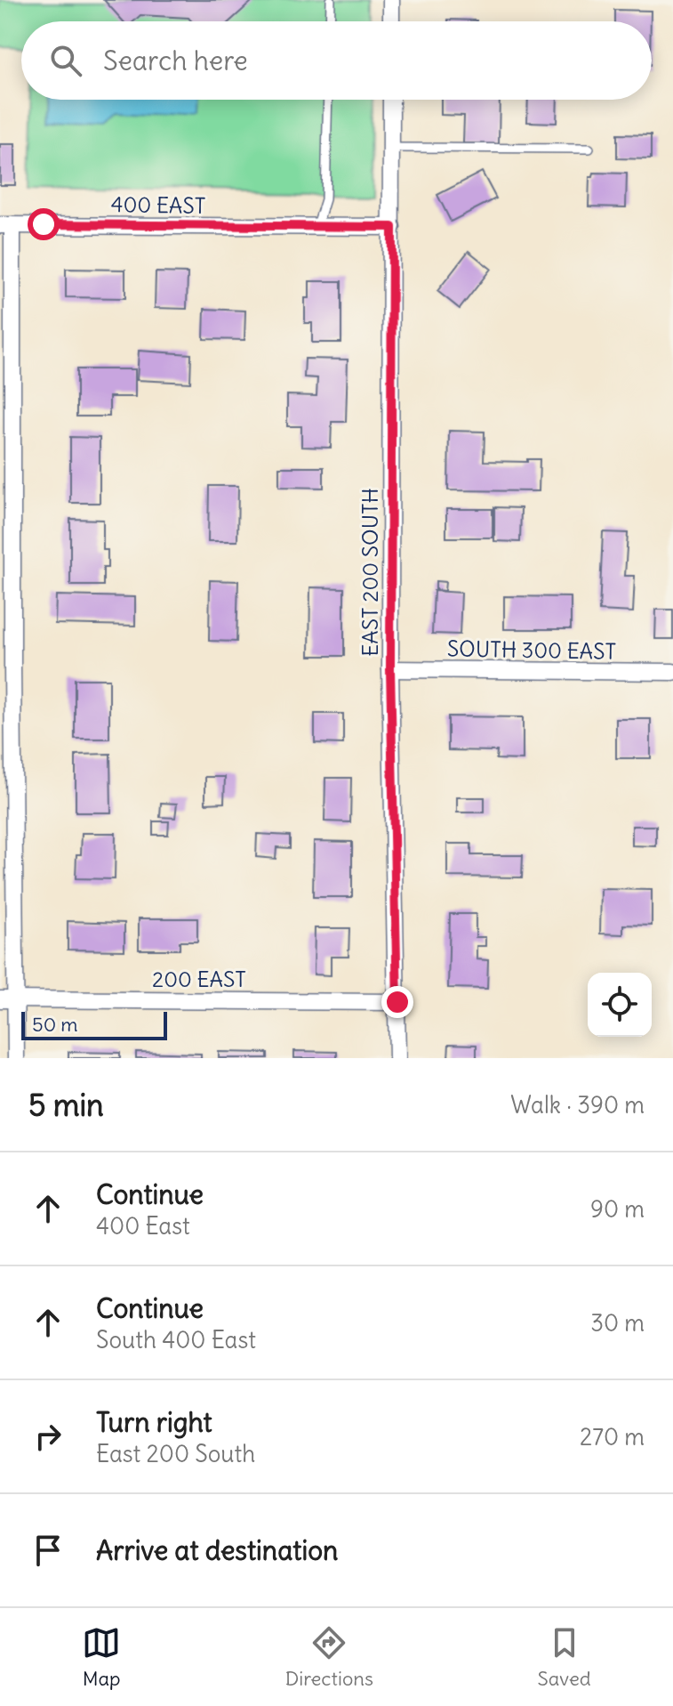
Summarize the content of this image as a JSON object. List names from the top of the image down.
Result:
{
  "streets": {
    "street": [
      "400 EAST",
      "EAST 200 SOUTH",
      "SOUTH 300 EAST",
      "200 EAST"
    ]
  },
  "crossings": [
    ["400 EAST", "EAST 200 SOUTH"],
    ["EAST 200 SOUTH", "SOUTH 300 EAST"],
    ["EAST 200 SOUTH", "200 EAST"]
  ],
  "scale_bar": "50 m",
  "page": {
    "search": "Search here",
    "scale": "50 m",
    "heading": ["5 min", "Walk · 390 m"],
    "list": [
      ["Continue", "400 East", "90 m"],
      ["Continue", "South 400 East", "30 m"],
      ["Turn right", "East 200 South", "270 m"],
      "Arrive at destination"
    ],
    "nav": ["Map", "Directions", "Saved"]
  }
}
